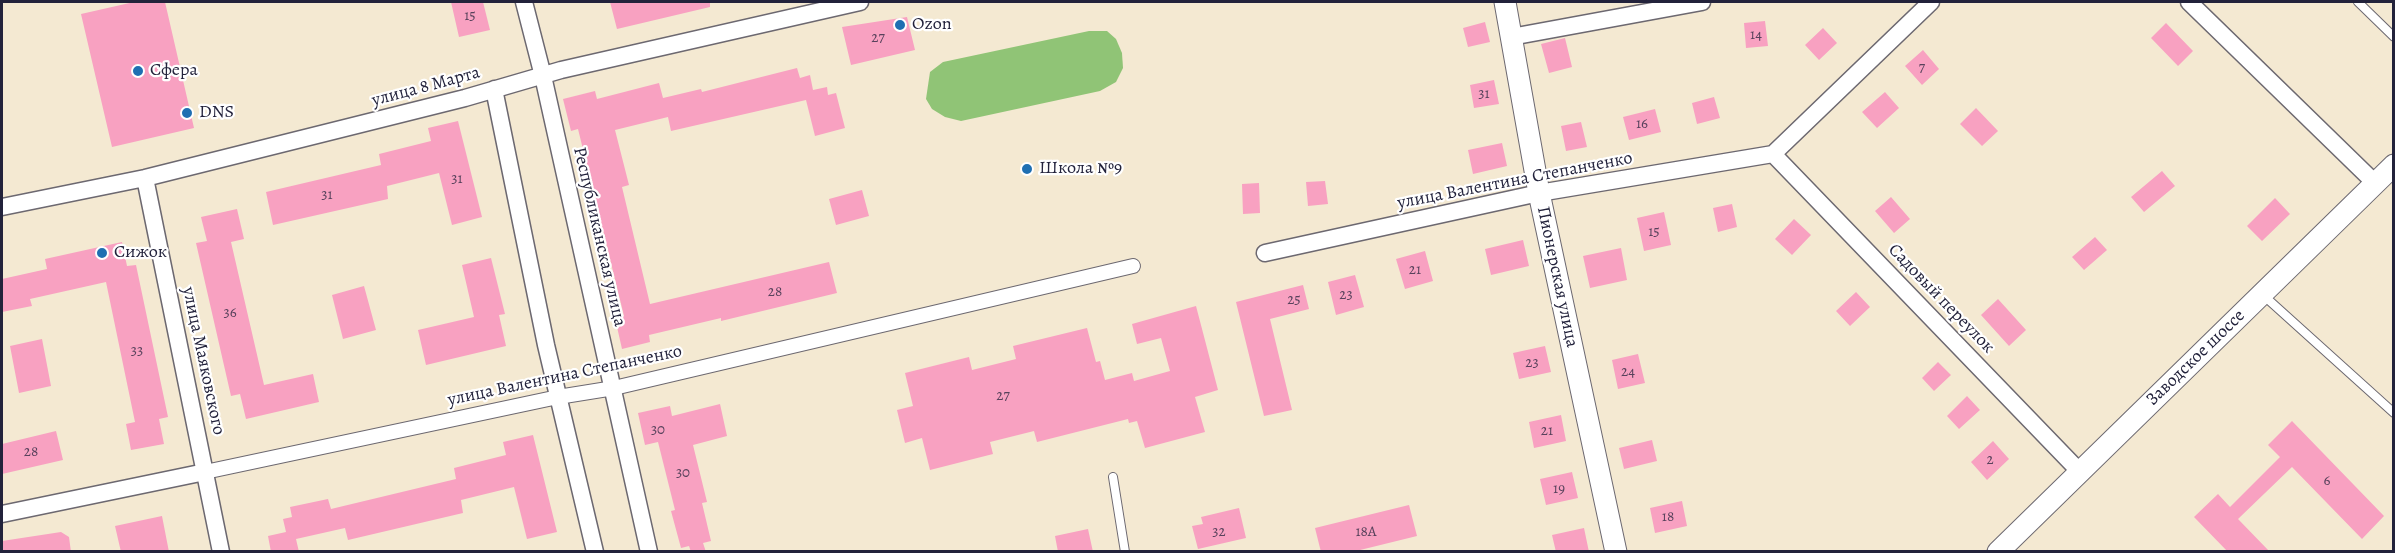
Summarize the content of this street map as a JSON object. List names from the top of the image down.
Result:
{
  "streets": {
    "street": [
      "улица 8 Марта",
      "улица Валентина Степанченко",
      "Республиканская улица",
      "Пионерская улица",
      "Садовый переулок",
      "Заводское шоссе",
      "улица Маяковского"
    ]
  },
  "crossings": [
    ["улица 8 Марта", "Республиканская улица"],
    ["улица 8 Марта", "улица Маяковского"],
    ["улица Валентина Степанченко", "Республиканская улица"],
    ["улица Валентина Степанченко", "Пионерская улица"],
    ["улица Валентина Степанченко", "Садовый переулок"],
    ["улица Валентина Степанченко", "улица Маяковского"],
    ["Садовый переулок", "Заводское шоссе"]
  ],
  "places": [
    "Ozon",
    "Сфера",
    "DNS",
    "Школа №9",
    "Сижок"
  ],
  "house_numbers": [
    "15",
    "14",
    "27",
    "7",
    "31",
    "16",
    "31",
    "31",
    "15",
    "21",
    "28",
    "23",
    "25",
    "36",
    "33",
    "23",
    "24",
    "27",
    "30",
    "21",
    "28",
    "2",
    "30",
    "6",
    "19",
    "18",
    "32",
    "18А"
  ]
}
